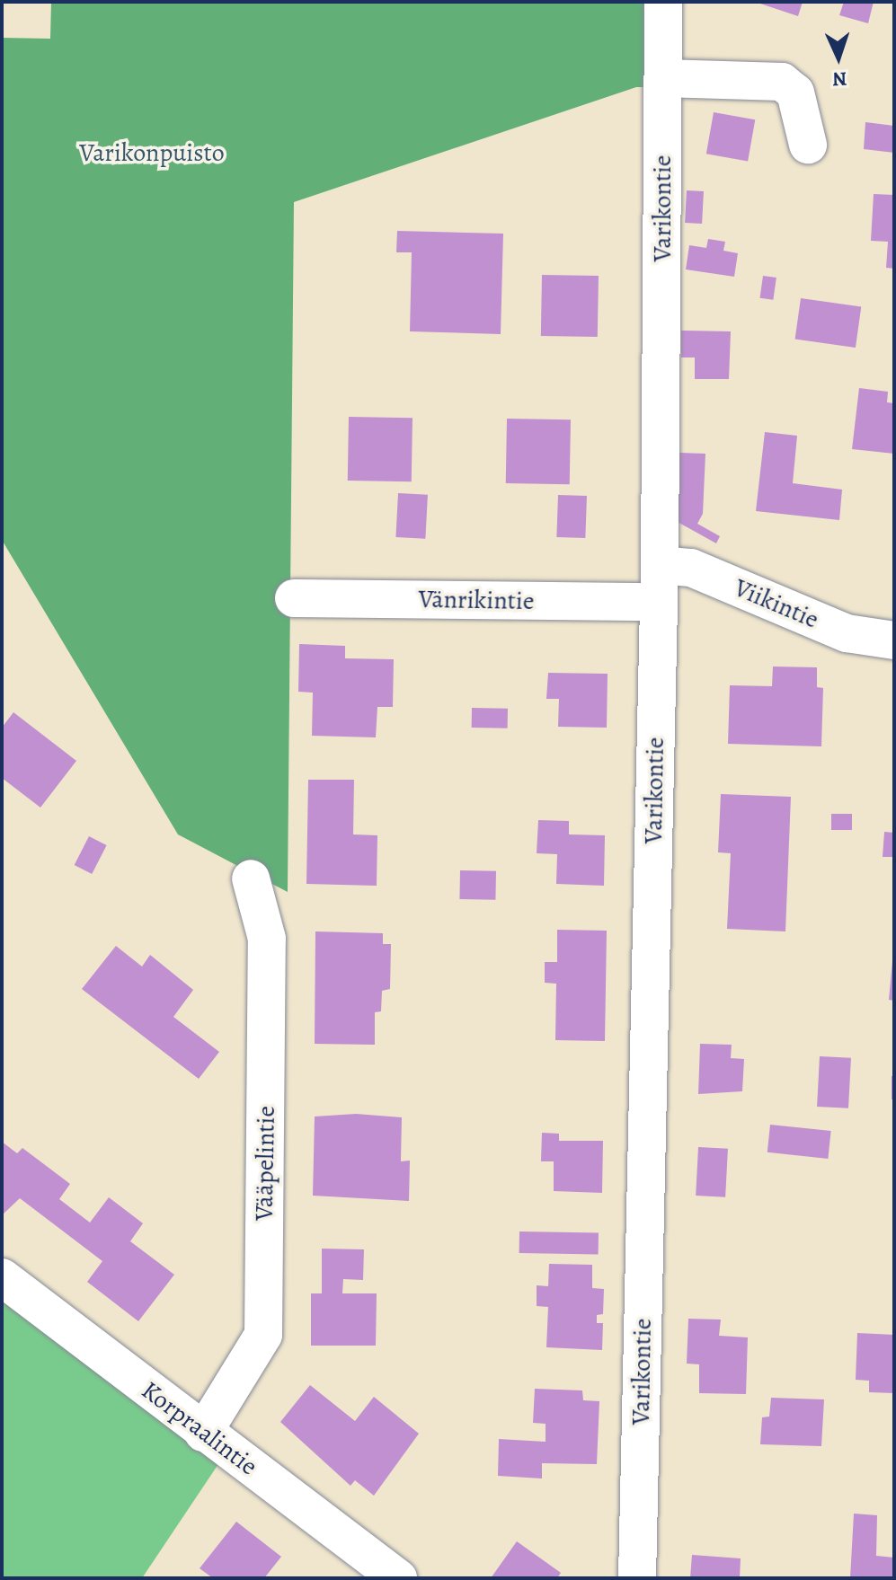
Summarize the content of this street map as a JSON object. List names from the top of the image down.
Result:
{
  "streets": {
    "street": [
      "Varikontie",
      "Vänrikintie",
      "Viikintie",
      "Vääpelintie",
      "Korpraalintie"
    ]
  },
  "crossings": [
    ["Varikontie", "Vänrikintie"],
    ["Varikontie", "Viikintie"],
    ["Vääpelintie", "Korpraalintie"]
  ],
  "parks": ["Varikonpuisto"],
  "north": "bottom"
}
